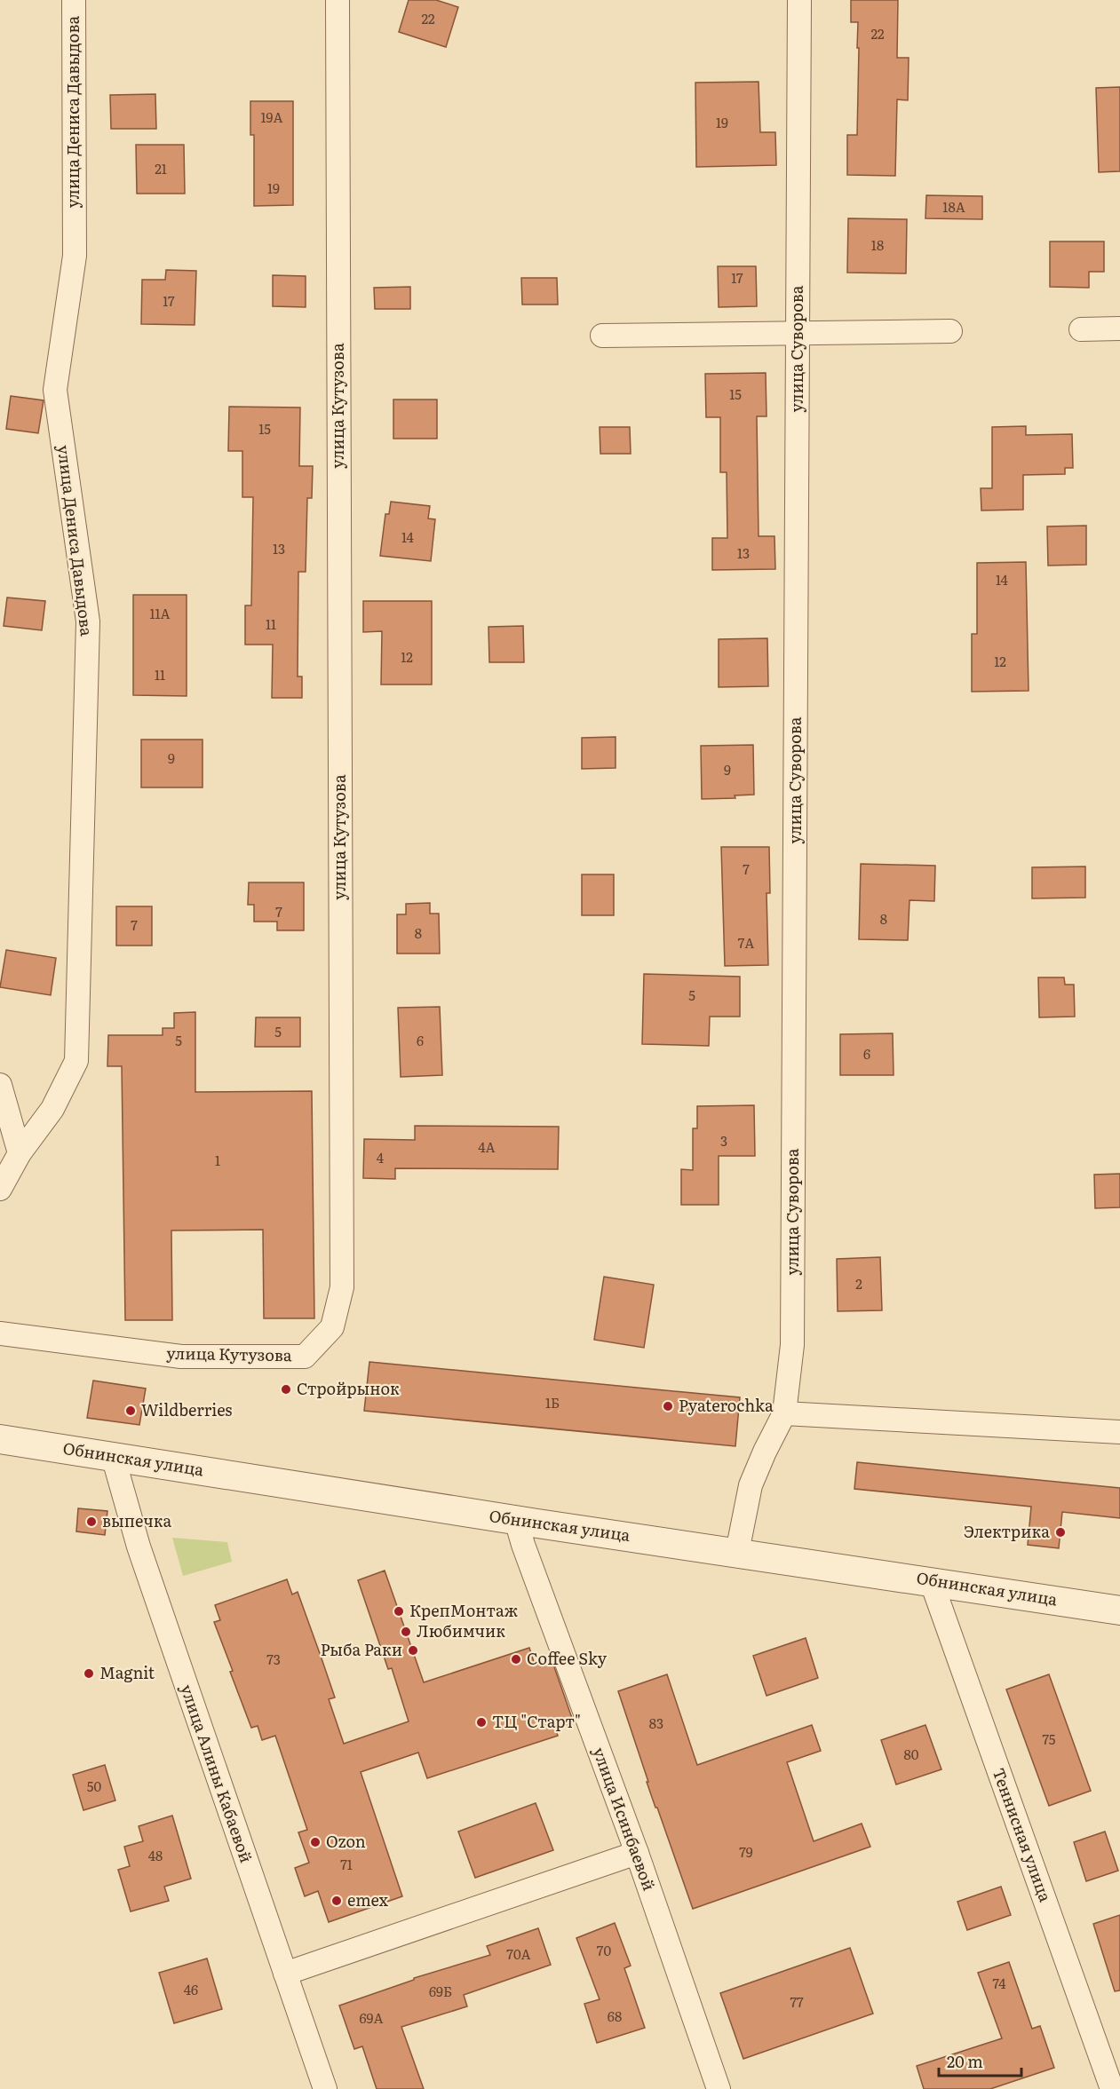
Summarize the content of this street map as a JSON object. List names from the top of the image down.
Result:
{
  "streets": {
    "street": [
      "улица Дениса Давыдова",
      "улица Суворова",
      "улица Кутузова",
      "Обнинская улица",
      "улица Алины Кабаевой",
      "улица Исинбаевой",
      "Теннисная улица"
    ]
  },
  "crossings": [
    ["улица Суворова", "Обнинская улица"],
    ["Обнинская улица", "улица Алины Кабаевой"],
    ["Обнинская улица", "улица Исинбаевой"],
    ["Обнинская улица", "Теннисная улица"]
  ],
  "places": [
    "Стройрынок",
    "Pyaterochka",
    "Wildberries",
    "выпечка",
    "Электрика",
    "КрепМонтаж",
    "Любимчик",
    "Рыба Раки",
    "Coffee Sky",
    "Magnit",
    "ТЦ \"Старт\"",
    "Ozon",
    "emex"
  ],
  "house_numbers": [
    "22",
    "22",
    "19А",
    "19",
    "21",
    "19",
    "18А",
    "18",
    "17",
    "17",
    "15",
    "15",
    "14",
    "13",
    "13",
    "14",
    "11А",
    "11",
    "12",
    "12",
    "11",
    "9",
    "9",
    "7",
    "7",
    "8",
    "7",
    "8",
    "7А",
    "5",
    "5",
    "5",
    "6",
    "6",
    "3",
    "4А",
    "4",
    "1",
    "2",
    "1Б",
    "73",
    "83",
    "75",
    "80",
    "50",
    "79",
    "48",
    "71",
    "70",
    "70А",
    "74",
    "46",
    "69Б",
    "77",
    "68",
    "69А"
  ],
  "scale_bar": "20 m"
}
